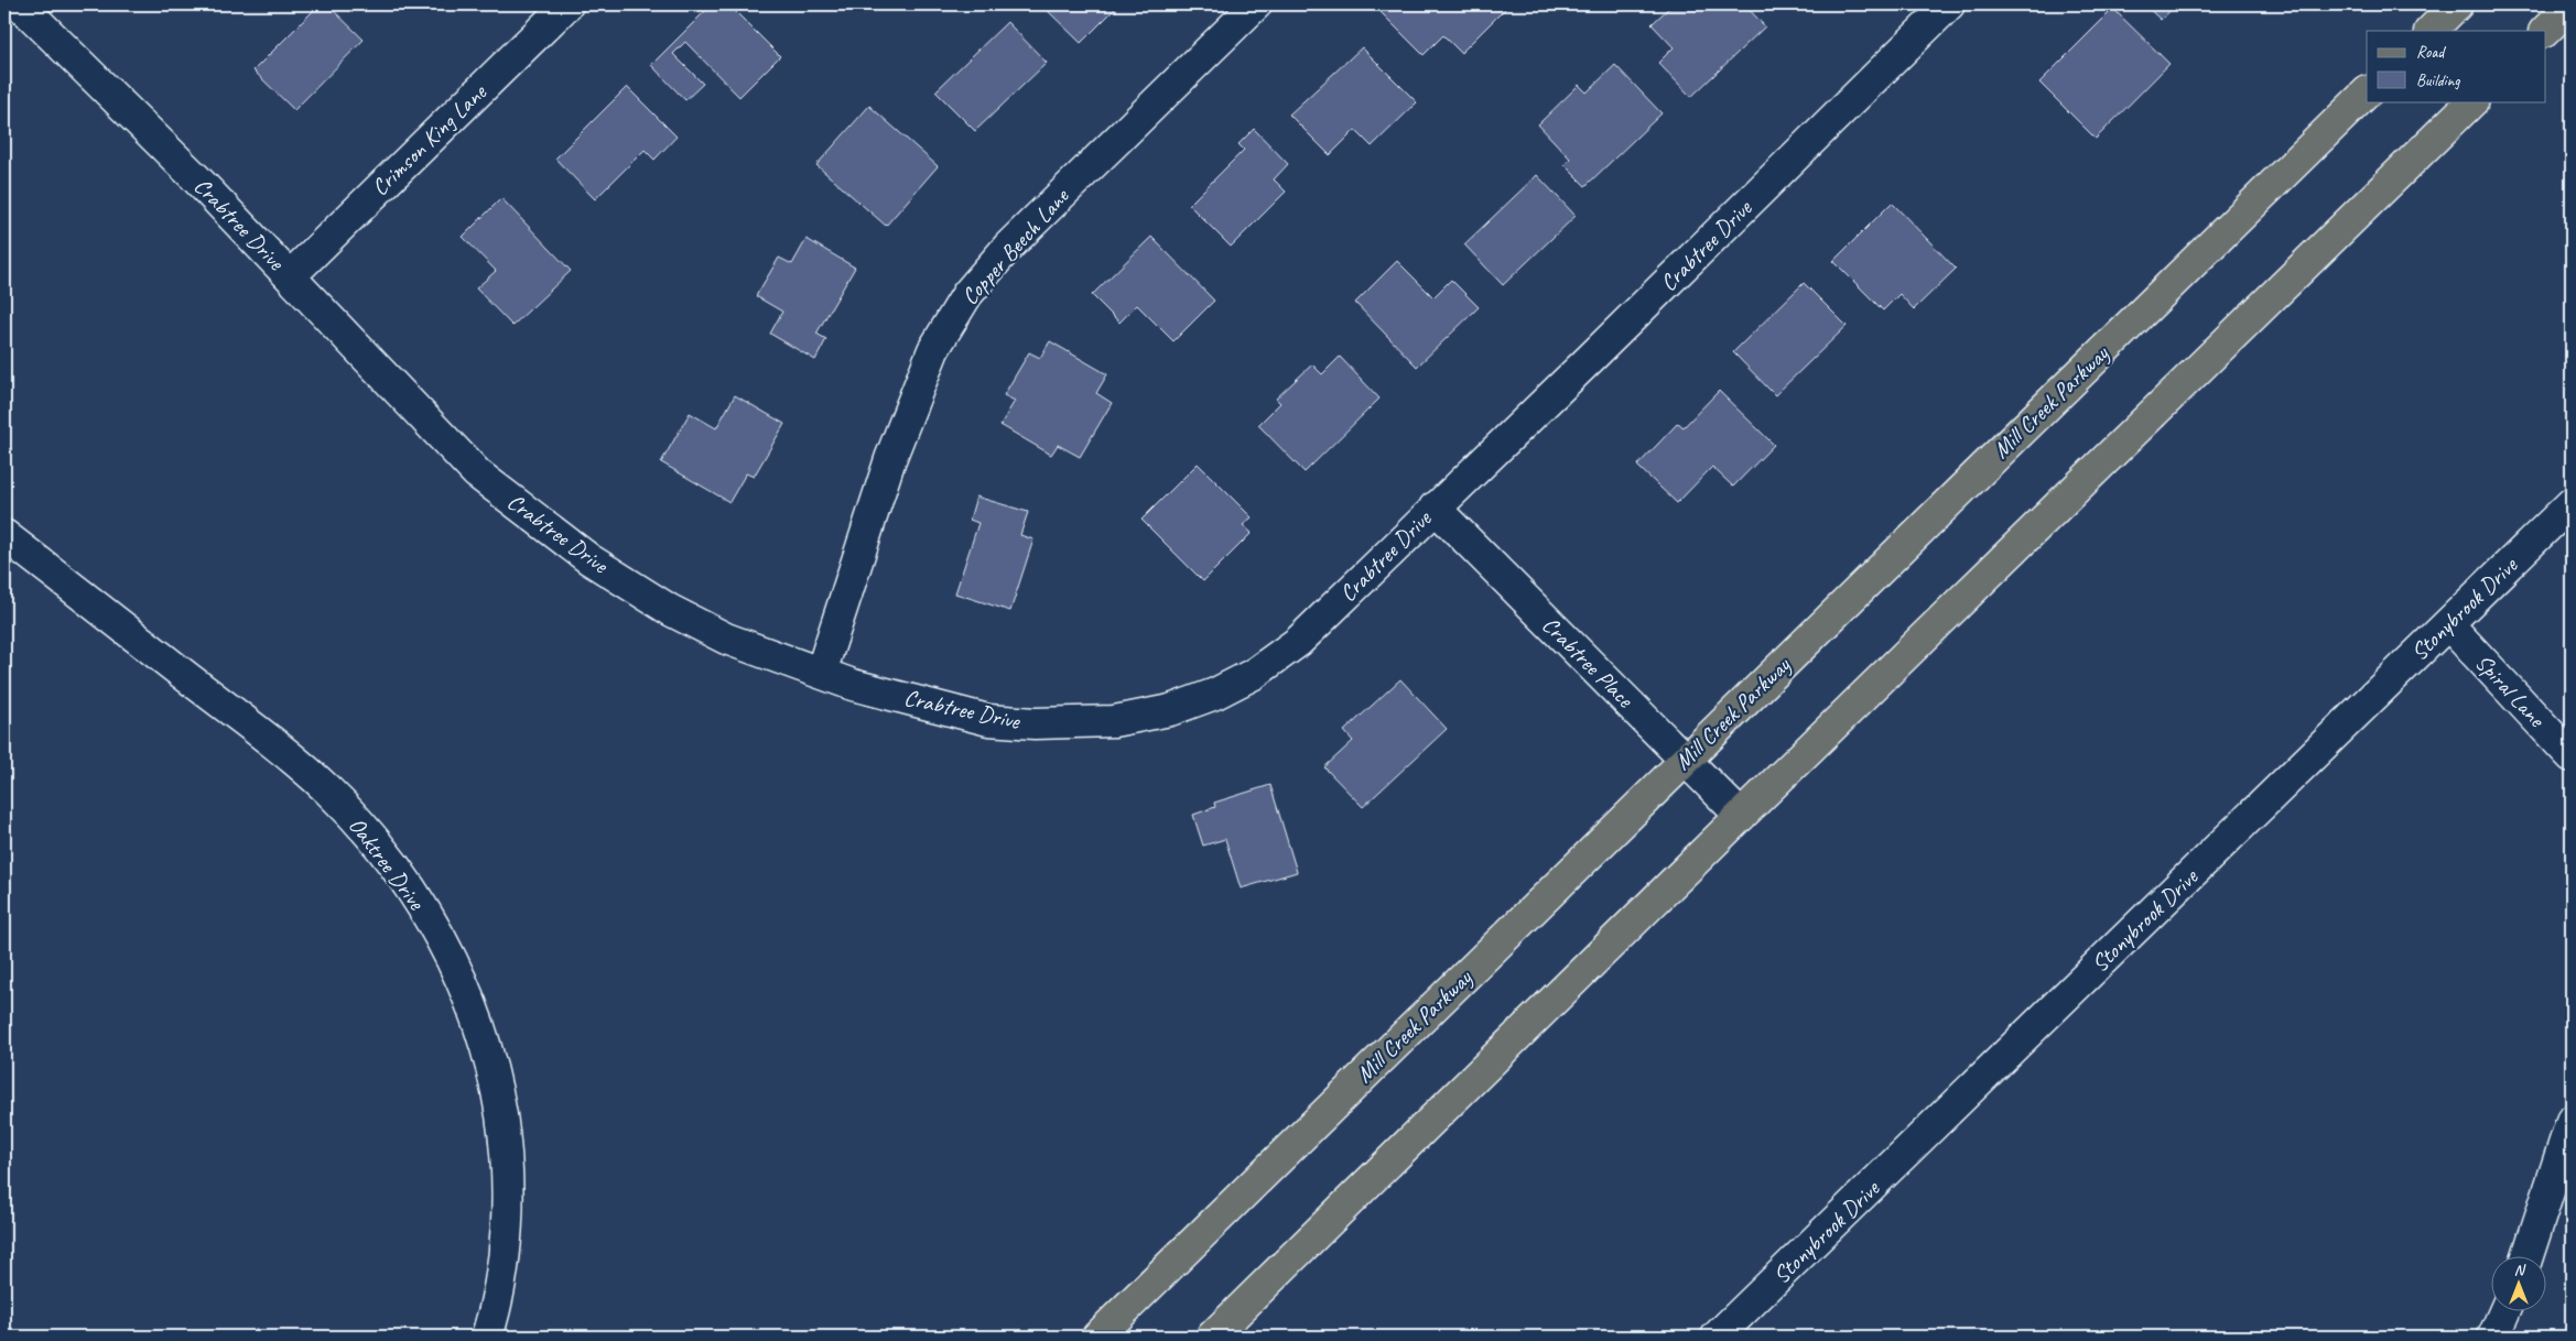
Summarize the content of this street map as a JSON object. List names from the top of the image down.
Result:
{
  "streets": {
    "main road": ["Mill Creek Parkway"],
    "street": [
      "Crimson King Lane",
      "Crabtree Drive",
      "Copper Beech Lane",
      "Stonybrook Drive",
      "Crabtree Place",
      "Spiral Lane",
      "Oaktree Drive"
    ]
  },
  "crossings": [
    ["Crimson King Lane", "Crabtree Drive"],
    ["Crabtree Drive", "Copper Beech Lane"],
    ["Crabtree Drive", "Crabtree Place"],
    ["Mill Creek Parkway", "Crabtree Place"],
    ["Stonybrook Drive", "Spiral Lane"]
  ],
  "legend": ["Road", "Building"],
  "north": "top"
}
